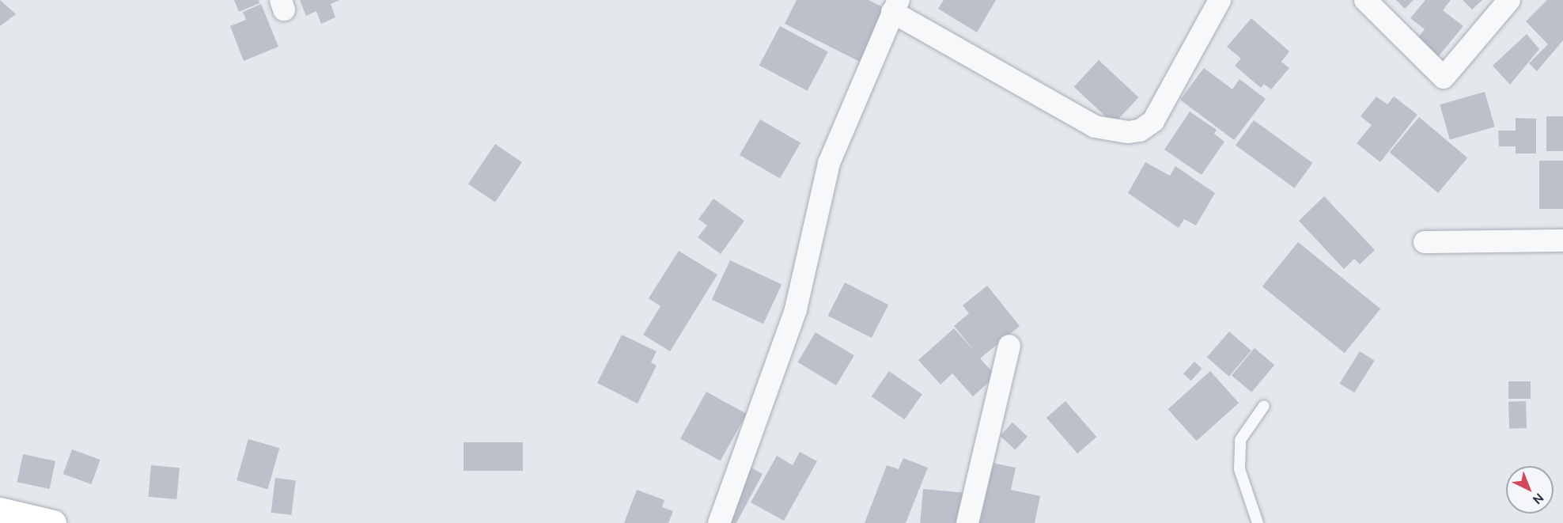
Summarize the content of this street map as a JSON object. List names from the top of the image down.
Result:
{
  "north": "bottom right"
}
